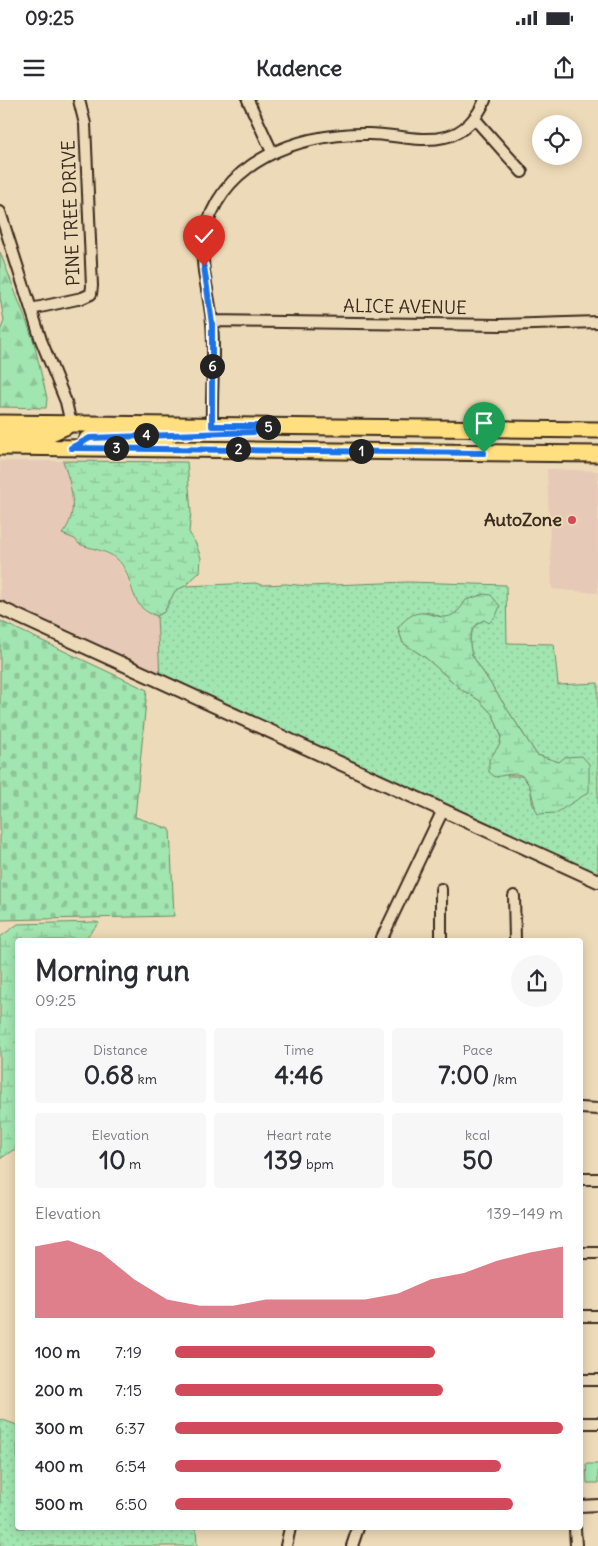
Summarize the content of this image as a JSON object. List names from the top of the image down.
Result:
{
  "streets": {
    "street": ["PINE TREE DRIVE", "ALICE AVENUE"]
  },
  "places": ["AutoZone"],
  "page": {
    "status": "09:25",
    "header": "Kadence",
    "pins": [
      "6",
      "5",
      "4",
      "3",
      "2",
      "1"
    ],
    "heading": ["Morning run", "09:25"],
    "stats": [
      ["Distance", "0.68 km"],
      ["Time", "4:46"],
      ["Pace", "7:00 /km"],
      ["Elevation", "10 m"],
      ["Heart rate", "139 bpm"],
      ["kcal", "50"]
    ],
    "chart": ["Elevation", "139–149 m"],
    "list": [
      {
        "name": "100 m",
        "note": "7:19"
      },
      {
        "name": "200 m",
        "note": "7:15"
      },
      {
        "name": "300 m",
        "note": "6:37"
      },
      {
        "name": "400 m",
        "note": "6:54"
      },
      {
        "name": "500 m",
        "note": "6:50"
      }
    ]
  }
}
